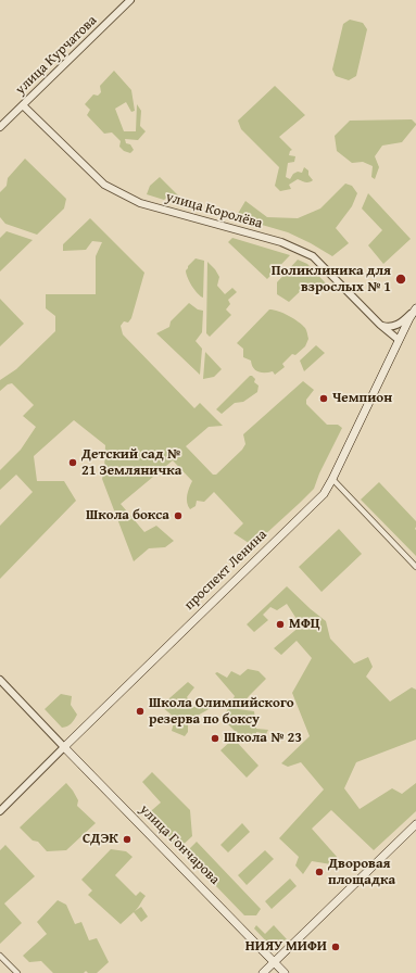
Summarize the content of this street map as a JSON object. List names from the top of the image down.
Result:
{
  "streets": {
    "main road": ["проспект Ленина", "улица Гончарова"],
    "street": ["улица Курчатова", "улица Королёва"]
  },
  "crossings": [
    ["улица Курчатова", "улица Королёва"],
    ["улица Королёва", "проспект Ленина"],
    ["проспект Ленина", "улица Гончарова"]
  ],
  "places": [
    "Поликлиника для взрослых № 1",
    "Чемпион",
    "Детский сад № 21 Земляничка",
    "Школа бокса",
    "МФЦ",
    "Школа Олимпийского резерва по боксу",
    "Школа № 23",
    "СДЭК",
    "Дворовая площадка",
    "НИЯУ МИФИ"
  ]
}
